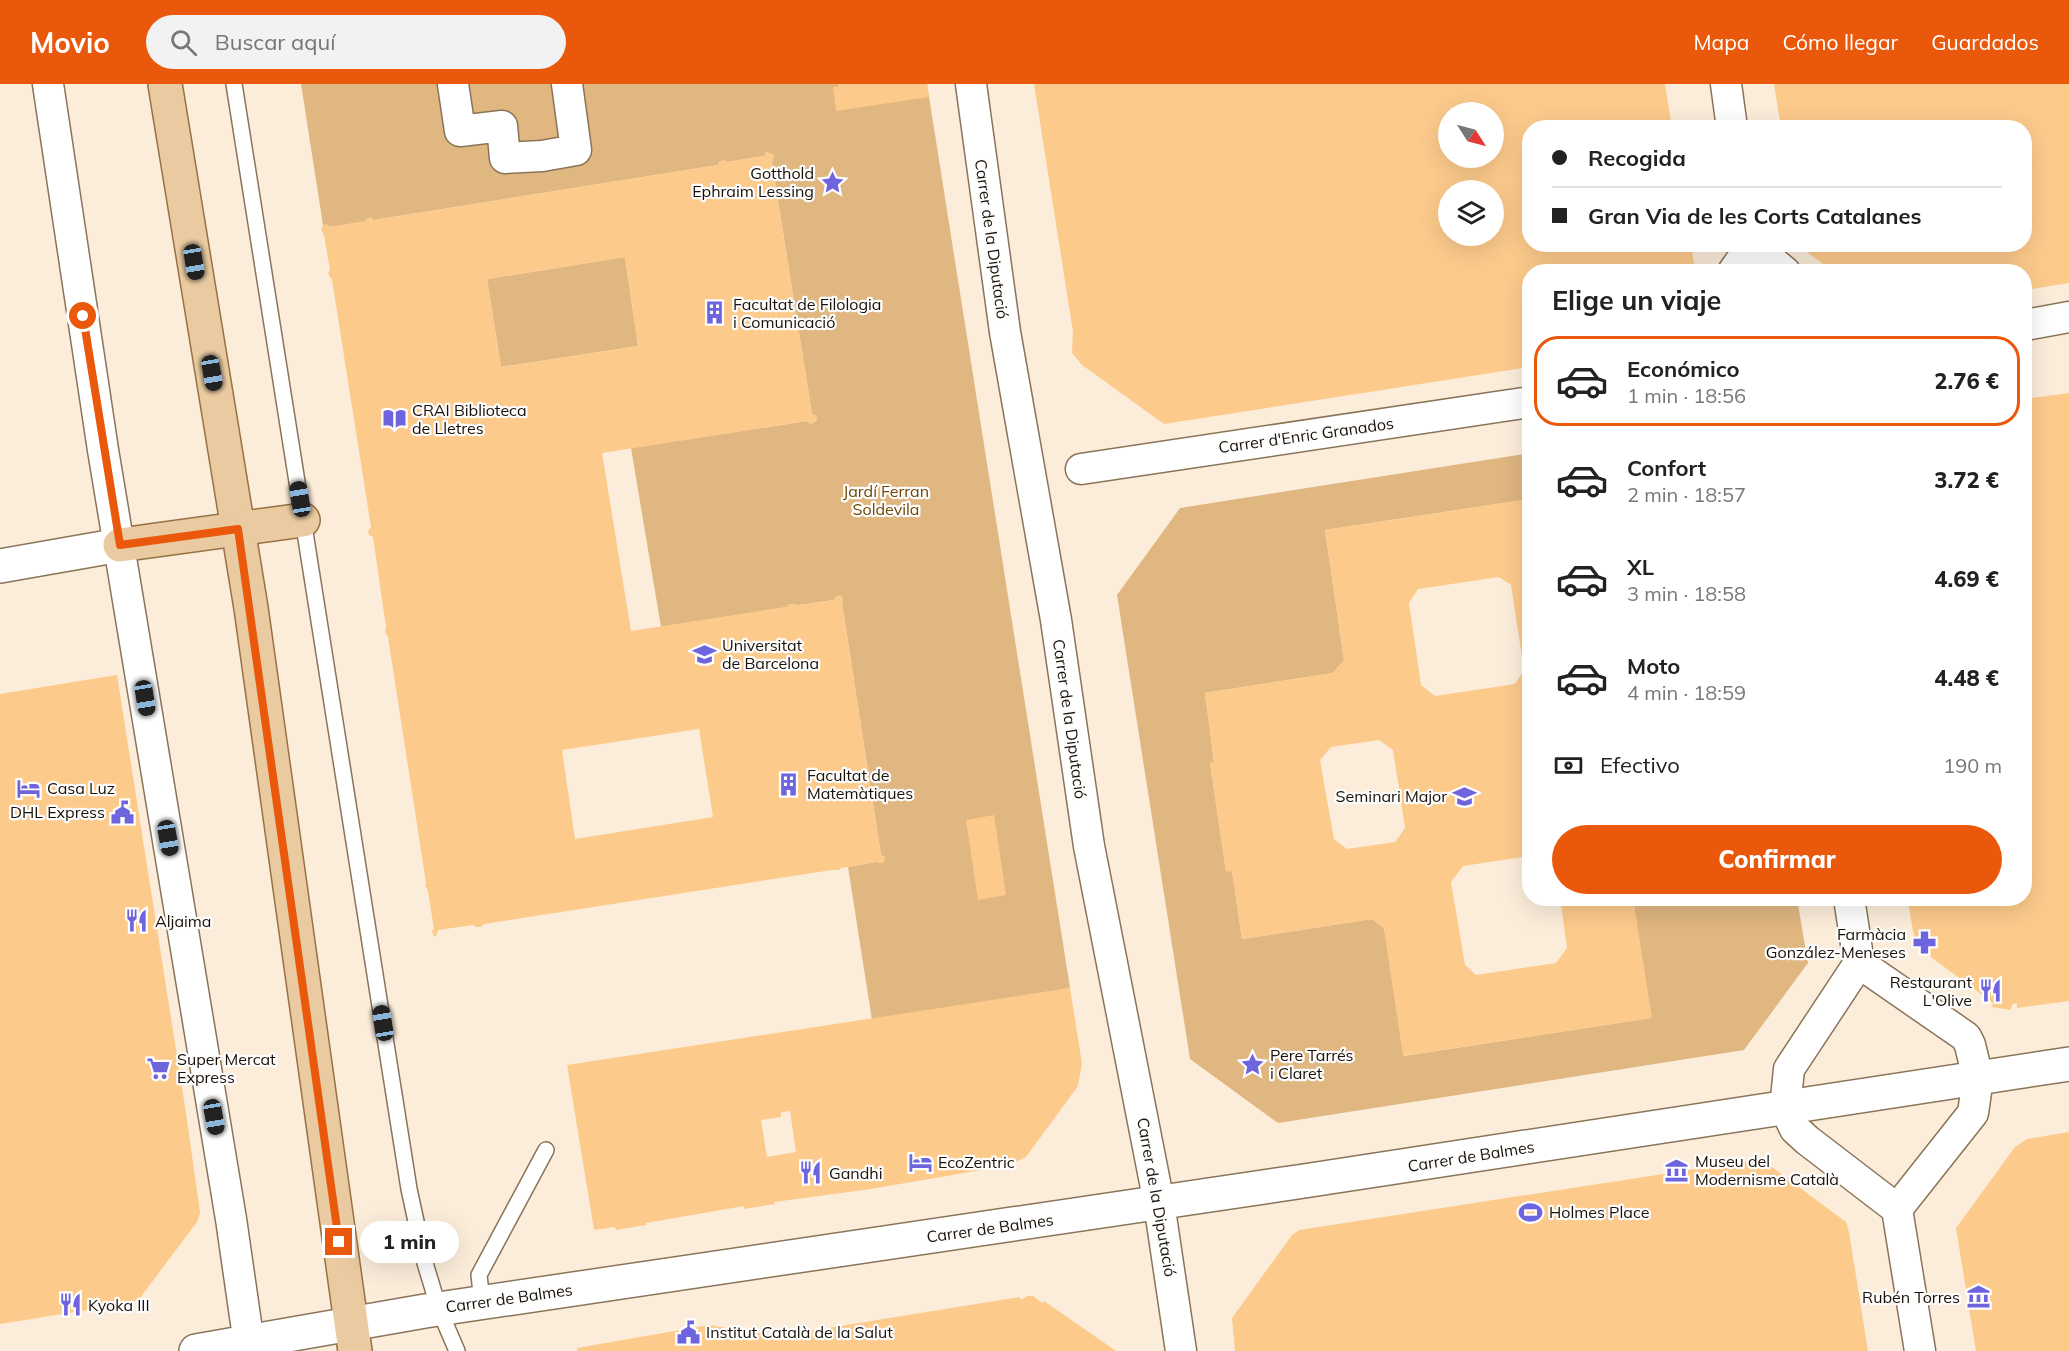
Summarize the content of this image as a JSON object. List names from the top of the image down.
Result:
{
  "streets": {
    "main road": ["Carrer de Balmes"],
    "street": ["Carrer de la Diputació", "Carrer d'Enric Granados"]
  },
  "crossings": [
    ["Carrer de la Diputació", "Carrer de Balmes"]
  ],
  "parks": ["Jardí Ferran Soldevila"],
  "places": {
    "place": ["Gotthold Ephraim Lessing", "Pere Tarrés i Claret"],
    "building": ["Facultat de Filologia i Comunicació", "Facultat de Matemàtiques"],
    "library": ["CRAI Biblioteca de Lletres"],
    "school or university": ["Universitat de Barcelona", "Seminari Major"],
    "hotel": ["Casa Luz", "EcoZentric"],
    "public building": ["DHL Express", "Institut Català de la Salut"],
    "restaurant": [
      "Aljaima",
      "Restaurant L'Olive",
      "Gandhi",
      "Kyoka III"
    ],
    "pharmacy": ["Farmàcia González-Meneses"],
    "supermarket": ["Super Mercat Express"],
    "museum": ["Museu del Modernisme Català", "Rubén Torres"],
    "sports": ["Holmes Place"]
  },
  "north": "bottom right",
  "page": {
    "header": "Movio",
    "search": "Buscar aquí",
    "nav": ["Mapa", "Cómo llegar", "Guardados"],
    "banner": ["Recogida", "Gran Via de les Corts Catalanes"],
    "heading": "Elige un viaje",
    "list": [
      {
        "name": "Económico",
        "note": "1 min · 18:56",
        "value": "2.76 €"
      },
      {
        "name": "Confort",
        "note": "2 min · 18:57",
        "value": "3.72 €"
      },
      {
        "name": "XL",
        "note": "3 min · 18:58",
        "value": "4.69 €"
      },
      {
        "name": "Moto",
        "note": "4 min · 18:59",
        "value": "4.48 €"
      }
    ],
    "pay": ["Efectivo", "190 m"],
    "buttons": "Confirmar",
    "bubble": "1 min"
  }
}
